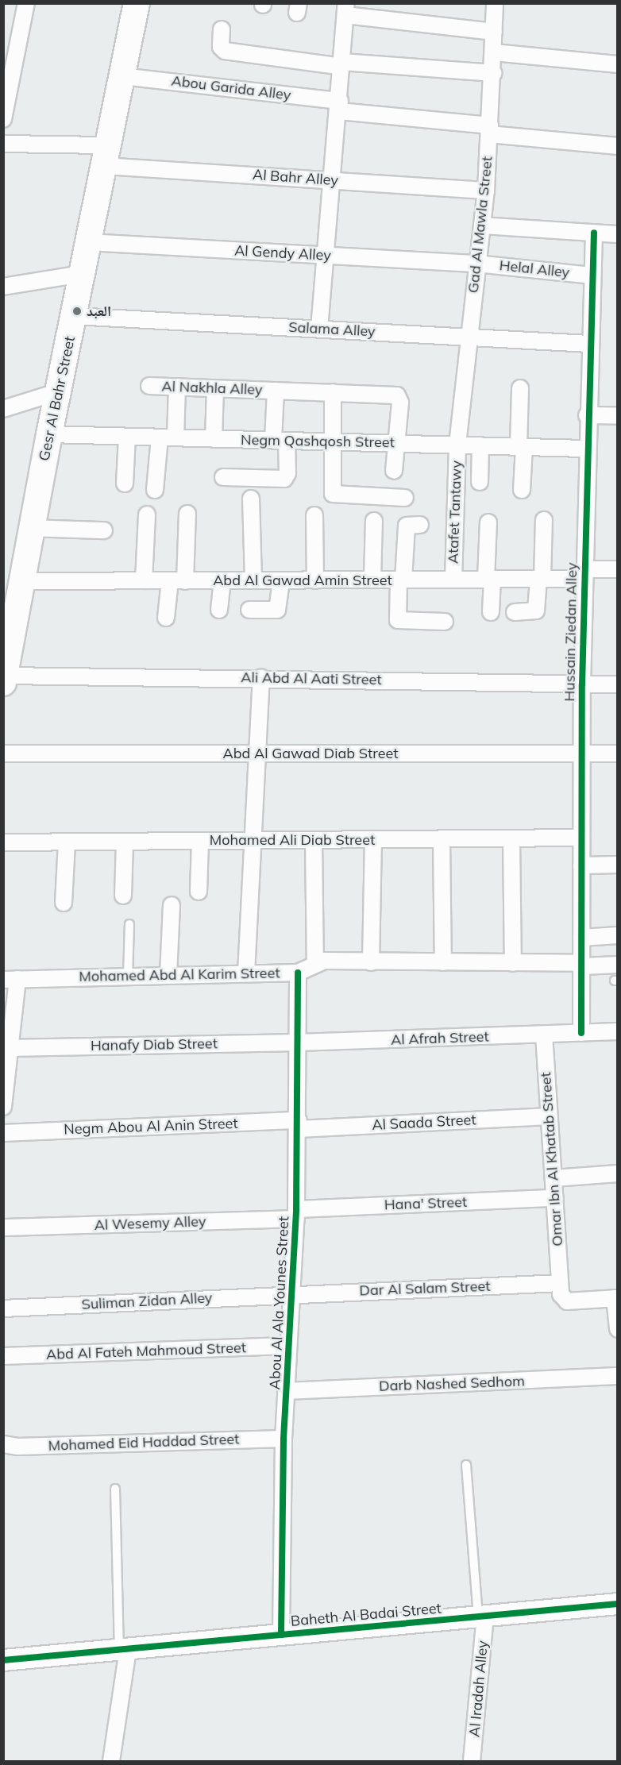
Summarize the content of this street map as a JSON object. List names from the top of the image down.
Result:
{
  "streets": {
    "main road": ["Gesr Al Bahr Street"],
    "street": [
      "Abou Garida Alley",
      "Al Bahr Alley",
      "Gad Al Mawla Street",
      "Al Gendy Alley",
      "Helal Alley",
      "Salama Alley",
      "Al Nakhla Alley",
      "Negm Qashqosh Street",
      "Atafet Tantawy",
      "Abd Al Gawad Amin Street",
      "Hussain Ziedan Alley",
      "Ali Abd Al Aati Street",
      "Abd Al Gawad Diab Street",
      "Mohamed Ali Diab Street",
      "Mohamed Abd Al Karim Street",
      "Al Afrah Street",
      "Hanafy Diab Street",
      "Al Saada Street",
      "Negm Abou Al Anin Street",
      "Omar Ibn Al Khatab Street",
      "Hana' Street",
      "Al Wesemy Alley",
      "Dar Al Salam Street",
      "Suliman Zidan Alley",
      "Abou Al Ala Younes Street",
      "Abd Al Fateh Mahmoud Street",
      "Darb Nashed Sedhom",
      "Mohamed Eid Haddad Street",
      "Baheth Al Badai Street",
      "Al Iradah Alley"
    ]
  },
  "crossings": [
    ["Abou Garida Alley", "Gad Al Mawla Street"],
    ["Abou Garida Alley", "Gesr Al Bahr Street"],
    ["Al Bahr Alley", "Gad Al Mawla Street"],
    ["Al Bahr Alley", "Gesr Al Bahr Street"],
    ["Gad Al Mawla Street", "Al Gendy Alley"],
    ["Gad Al Mawla Street", "Helal Alley"],
    ["Gad Al Mawla Street", "Salama Alley"],
    ["Gad Al Mawla Street", "Negm Qashqosh Street"],
    ["Gad Al Mawla Street", "Atafet Tantawy"],
    ["Al Gendy Alley", "Helal Alley"],
    ["Al Gendy Alley", "Gesr Al Bahr Street"],
    ["Helal Alley", "Hussain Ziedan Alley"],
    ["Salama Alley", "Gesr Al Bahr Street"],
    ["Salama Alley", "Hussain Ziedan Alley"],
    ["Al Nakhla Alley", "Negm Qashqosh Street"],
    ["Gesr Al Bahr Street", "Negm Qashqosh Street"],
    ["Gesr Al Bahr Street", "Abd Al Gawad Amin Street"],
    ["Gesr Al Bahr Street", "Ali Abd Al Aati Street"],
    ["Negm Qashqosh Street", "Atafet Tantawy"],
    ["Negm Qashqosh Street", "Hussain Ziedan Alley"],
    ["Atafet Tantawy", "Abd Al Gawad Amin Street"],
    ["Abd Al Gawad Amin Street", "Hussain Ziedan Alley"],
    ["Hussain Ziedan Alley", "Ali Abd Al Aati Street"],
    ["Hussain Ziedan Alley", "Abd Al Gawad Diab Street"],
    ["Hussain Ziedan Alley", "Mohamed Ali Diab Street"],
    ["Hussain Ziedan Alley", "Mohamed Abd Al Karim Street"],
    ["Hussain Ziedan Alley", "Al Afrah Street"],
    ["Mohamed Abd Al Karim Street", "Abou Al Ala Younes Street"],
    ["Al Afrah Street", "Hanafy Diab Street"],
    ["Al Afrah Street", "Omar Ibn Al Khatab Street"],
    ["Al Afrah Street", "Abou Al Ala Younes Street"],
    ["Hanafy Diab Street", "Abou Al Ala Younes Street"],
    ["Al Saada Street", "Negm Abou Al Anin Street"],
    ["Al Saada Street", "Omar Ibn Al Khatab Street"],
    ["Al Saada Street", "Abou Al Ala Younes Street"],
    ["Negm Abou Al Anin Street", "Abou Al Ala Younes Street"],
    ["Omar Ibn Al Khatab Street", "Hana' Street"],
    ["Omar Ibn Al Khatab Street", "Dar Al Salam Street"],
    ["Hana' Street", "Al Wesemy Alley"],
    ["Hana' Street", "Abou Al Ala Younes Street"],
    ["Al Wesemy Alley", "Abou Al Ala Younes Street"],
    ["Dar Al Salam Street", "Suliman Zidan Alley"],
    ["Dar Al Salam Street", "Abou Al Ala Younes Street"],
    ["Suliman Zidan Alley", "Abou Al Ala Younes Street"],
    ["Abou Al Ala Younes Street", "Abd Al Fateh Mahmoud Street"],
    ["Abou Al Ala Younes Street", "Darb Nashed Sedhom"],
    ["Abou Al Ala Younes Street", "Mohamed Eid Haddad Street"],
    ["Abou Al Ala Younes Street", "Baheth Al Badai Street"],
    ["Baheth Al Badai Street", "Al Iradah Alley"]
  ],
  "places": ["العبد"]
}
